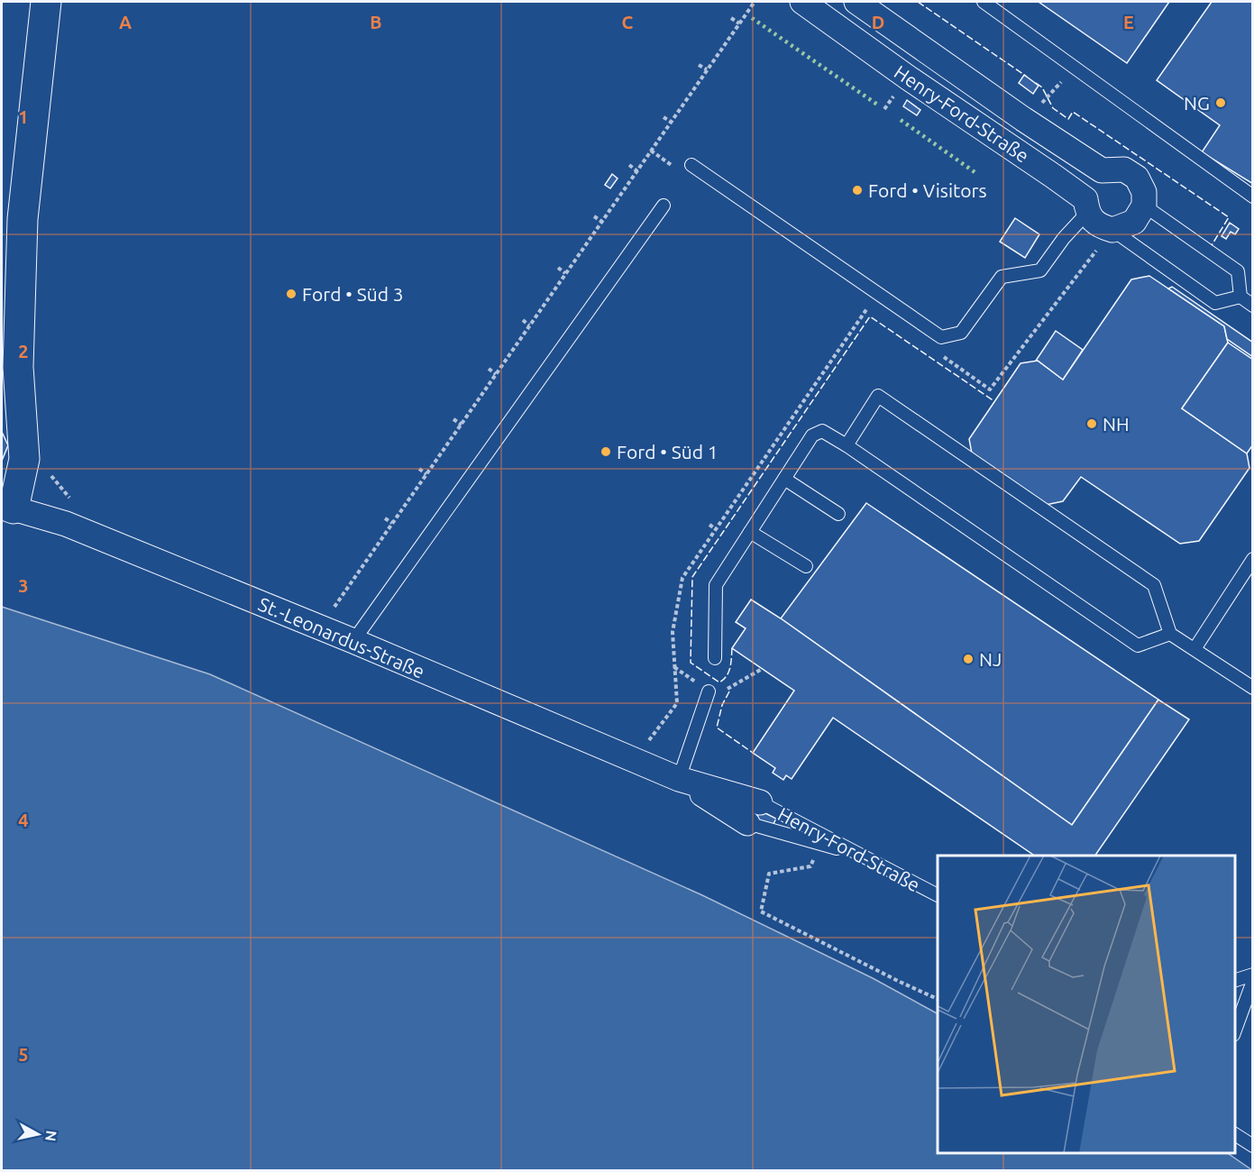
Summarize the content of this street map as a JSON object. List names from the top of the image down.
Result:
{
  "streets": {
    "street": ["Henry-Ford-Straße", "St.-Leonardus-Straße"]
  },
  "crossings": [
    ["Henry-Ford-Straße", "St.-Leonardus-Straße"]
  ],
  "places": [
    "NG",
    "Ford • Visitors",
    "Ford • Süd 3",
    "NH",
    "Ford • Süd 1",
    "NJ"
  ],
  "north": "right",
  "grid": {
    "columns": [
      "A",
      "B",
      "C",
      "D",
      "E"
    ],
    "rows": [
      "1",
      "2",
      "3",
      "4",
      "5"
    ]
  }
}
